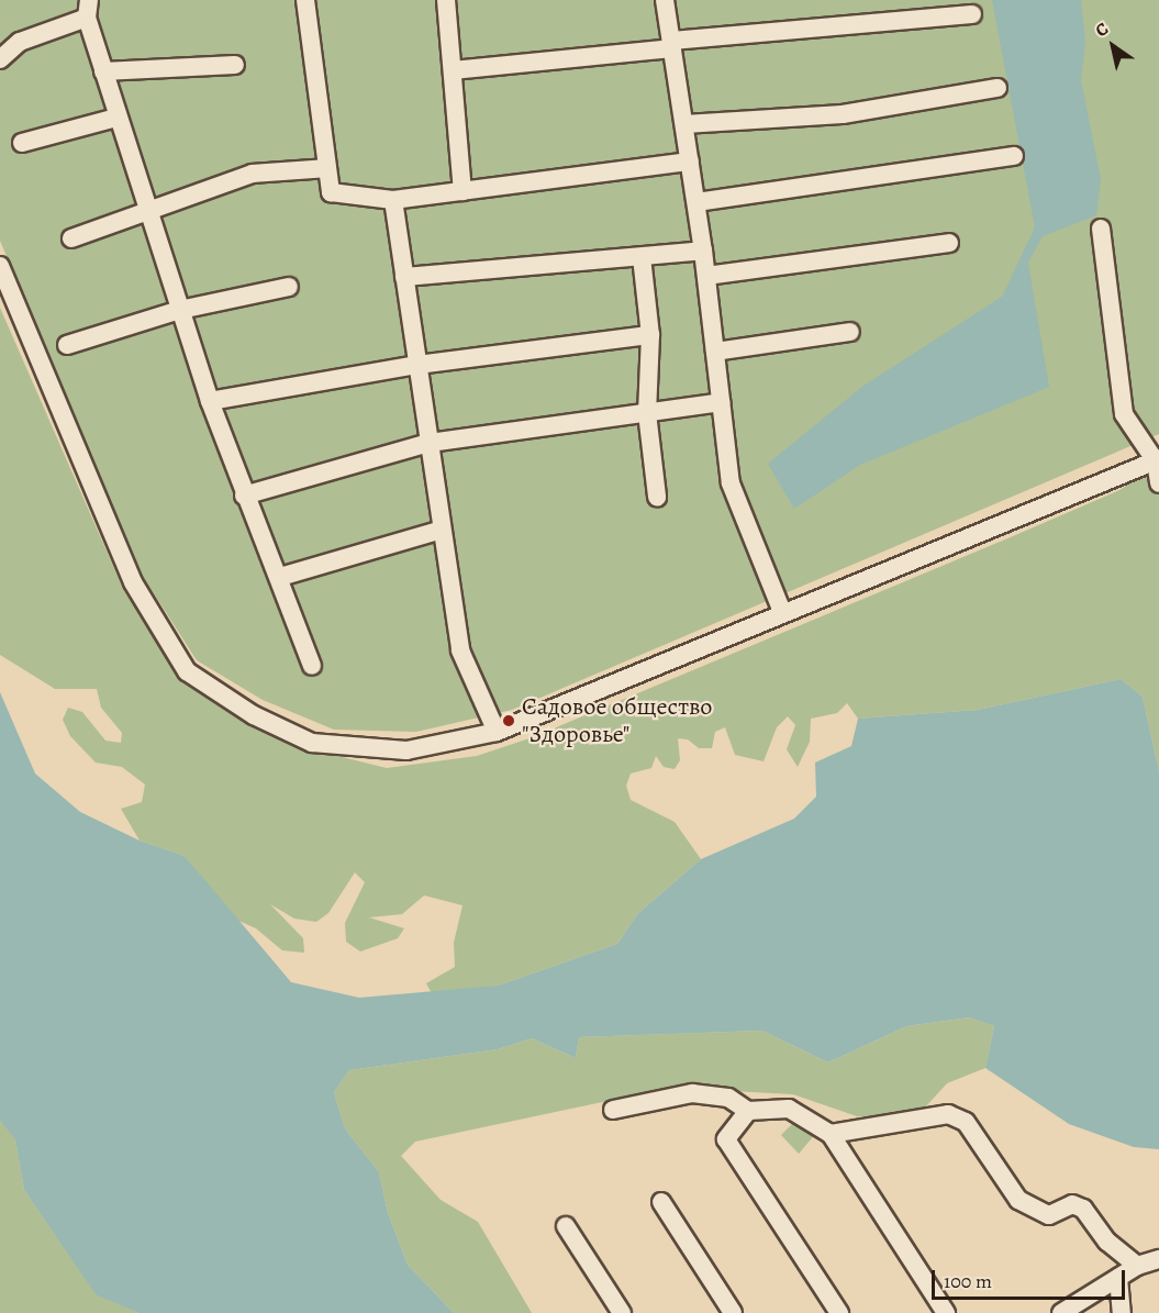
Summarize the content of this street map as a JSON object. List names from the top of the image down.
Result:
{
  "places": ["Садовое общество \"Здоровье\""],
  "scale_bar": "100 m",
  "north": "top left"
}
